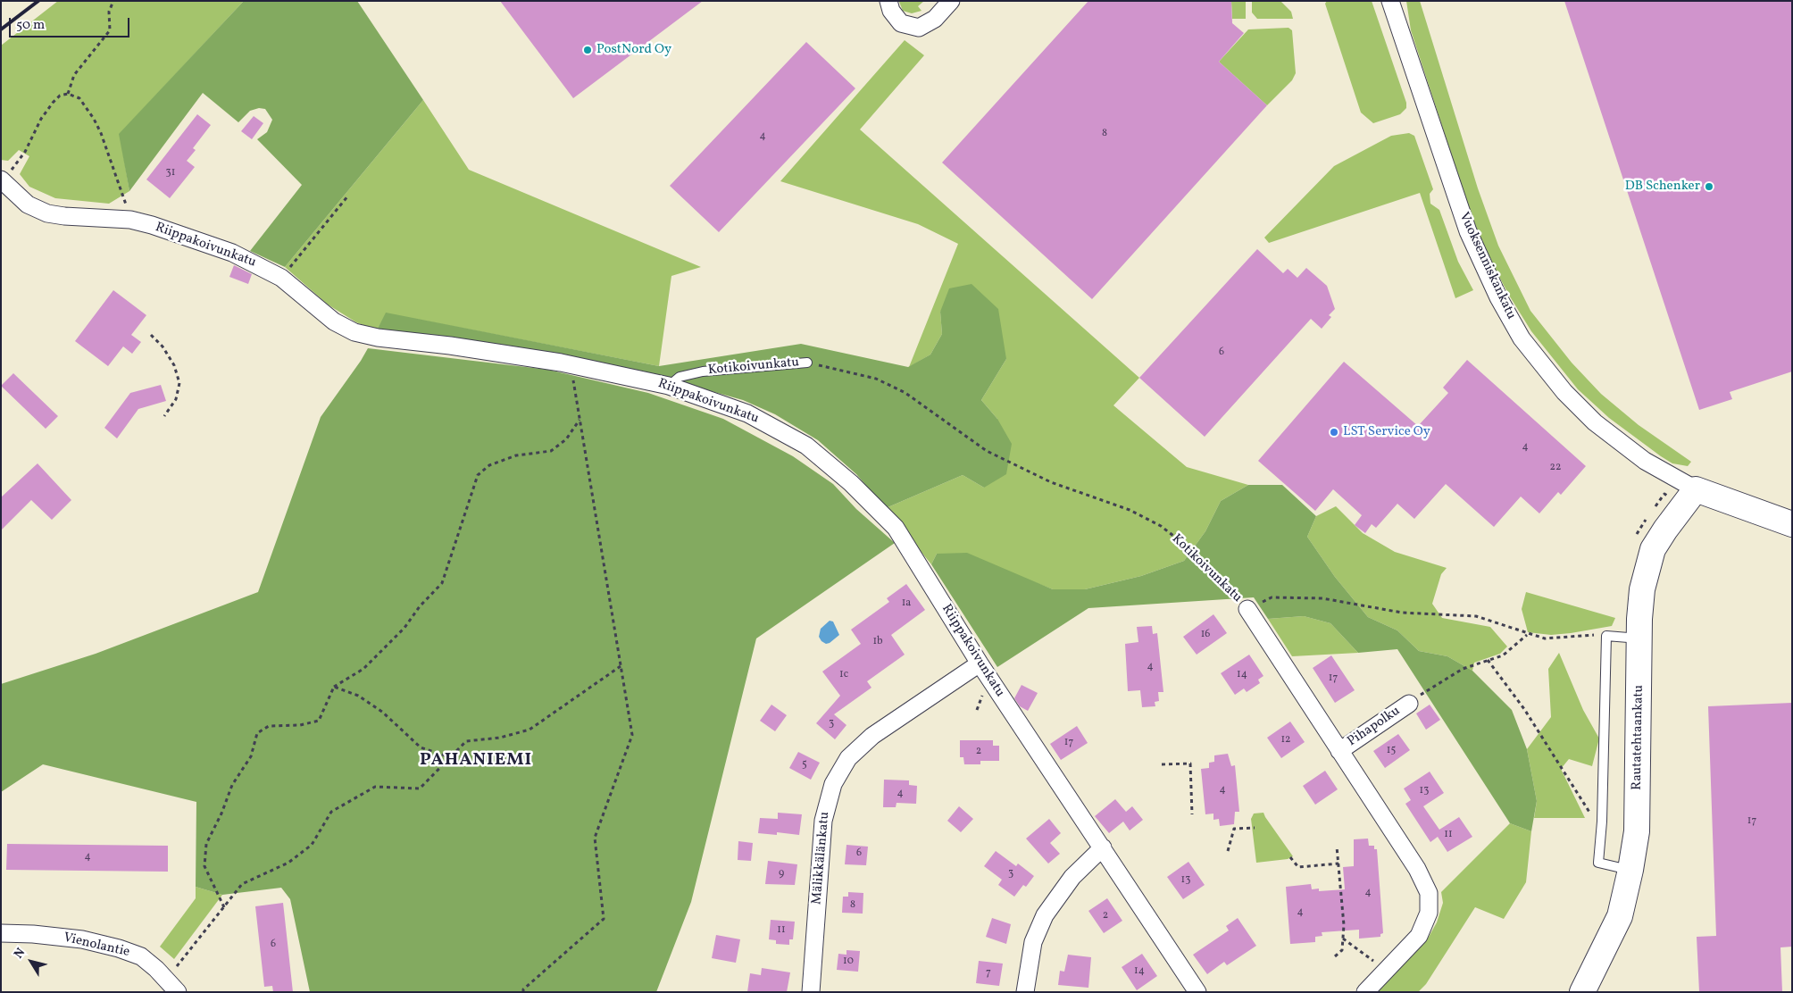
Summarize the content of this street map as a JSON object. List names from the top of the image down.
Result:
{
  "streets": {
    "street": [
      "Riippakoivunkatu",
      "Vuoksenniskankatu",
      "Kotikoivunkatu",
      "Pihapolku",
      "Rautatehtaankatu",
      "Mälikkälänkatu",
      "Vienolantie"
    ]
  },
  "crossings": [
    ["Riippakoivunkatu", "Kotikoivunkatu"],
    ["Riippakoivunkatu", "Mälikkälänkatu"],
    ["Vuoksenniskankatu", "Rautatehtaankatu"],
    ["Kotikoivunkatu", "Pihapolku"]
  ],
  "districts": ["PAHANIEMI"],
  "places": ["PostNord Oy", "DB Schenker", "LST Service Oy"],
  "house_numbers": [
    "8",
    "4",
    "31",
    "6",
    "4",
    "22",
    "1a",
    "16",
    "1b",
    "4",
    "1c",
    "14",
    "17",
    "3",
    "12",
    "17",
    "15",
    "2",
    "5",
    "4",
    "13",
    "4",
    "17",
    "11",
    "6",
    "4",
    "9",
    "3",
    "13",
    "4",
    "8",
    "4",
    "2",
    "11",
    "6",
    "10",
    "14",
    "7"
  ],
  "scale_bar": "50 m",
  "north": "top left"
}
